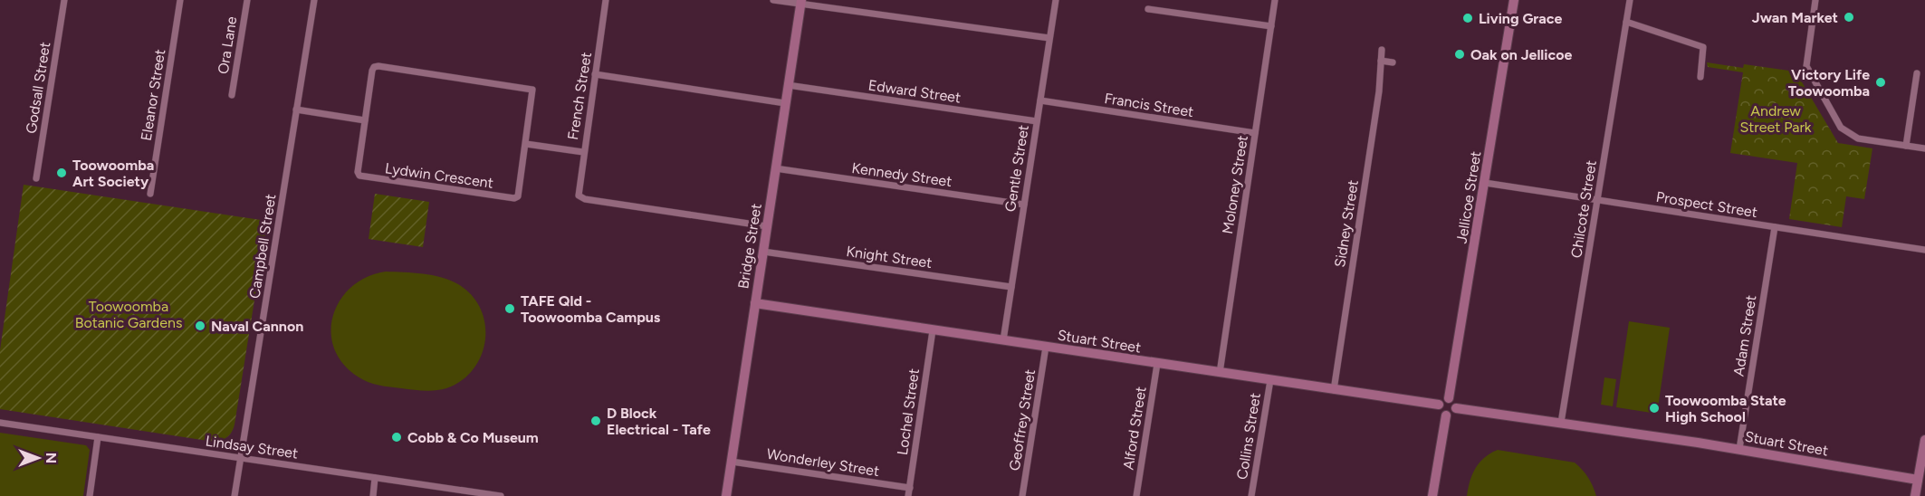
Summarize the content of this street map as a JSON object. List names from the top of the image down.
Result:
{
  "streets": {
    "street": [
      "Ora Lane",
      "Godsall Street",
      "Edward Street",
      "Eleanor Street",
      "French Street",
      "Francis Street",
      "Gentle Street",
      "Kennedy Street",
      "Lydwin Crescent",
      "Moloney Street",
      "Jellicoe Street",
      "Prospect Street",
      "Chilcote Street",
      "Sidney Street",
      "Campbell Street",
      "Bridge Street",
      "Knight Street",
      "Adam Street",
      "Stuart Street",
      "Lochel Street",
      "Geoffrey Street",
      "Alford Street",
      "Collins Street",
      "Lindsay Street",
      "Wonderley Street"
    ]
  },
  "crossings": [
    ["Edward Street", "Gentle Street"],
    ["Edward Street", "Bridge Street"],
    ["French Street", "Bridge Street"],
    ["Francis Street", "Gentle Street"],
    ["Francis Street", "Moloney Street"],
    ["Gentle Street", "Kennedy Street"],
    ["Gentle Street", "Knight Street"],
    ["Gentle Street", "Stuart Street"],
    ["Kennedy Street", "Bridge Street"],
    ["Moloney Street", "Stuart Street"],
    ["Jellicoe Street", "Prospect Street"],
    ["Jellicoe Street", "Stuart Street"],
    ["Prospect Street", "Chilcote Street"],
    ["Prospect Street", "Adam Street"],
    ["Chilcote Street", "Stuart Street"],
    ["Sidney Street", "Stuart Street"],
    ["Campbell Street", "Lindsay Street"],
    ["Bridge Street", "Knight Street"],
    ["Bridge Street", "Stuart Street"],
    ["Bridge Street", "Wonderley Street"],
    ["Adam Street", "Stuart Street"],
    ["Stuart Street", "Lochel Street"],
    ["Stuart Street", "Geoffrey Street"],
    ["Stuart Street", "Alford Street"],
    ["Stuart Street", "Collins Street"],
    ["Lochel Street", "Wonderley Street"]
  ],
  "parks": ["Andrew Street Park", "Toowoomba Botanic Gardens"],
  "places": [
    "Jwan Market",
    "Living Grace",
    "Oak on Jellicoe",
    "Victory Life Toowoomba",
    "Toowoomba Art Society",
    "TAFE Qld - Toowoomba Campus",
    "Naval Cannon",
    "Toowoomba State High School",
    "D Block Electrical - Tafe",
    "Cobb & Co Museum"
  ],
  "north": "right"
}
